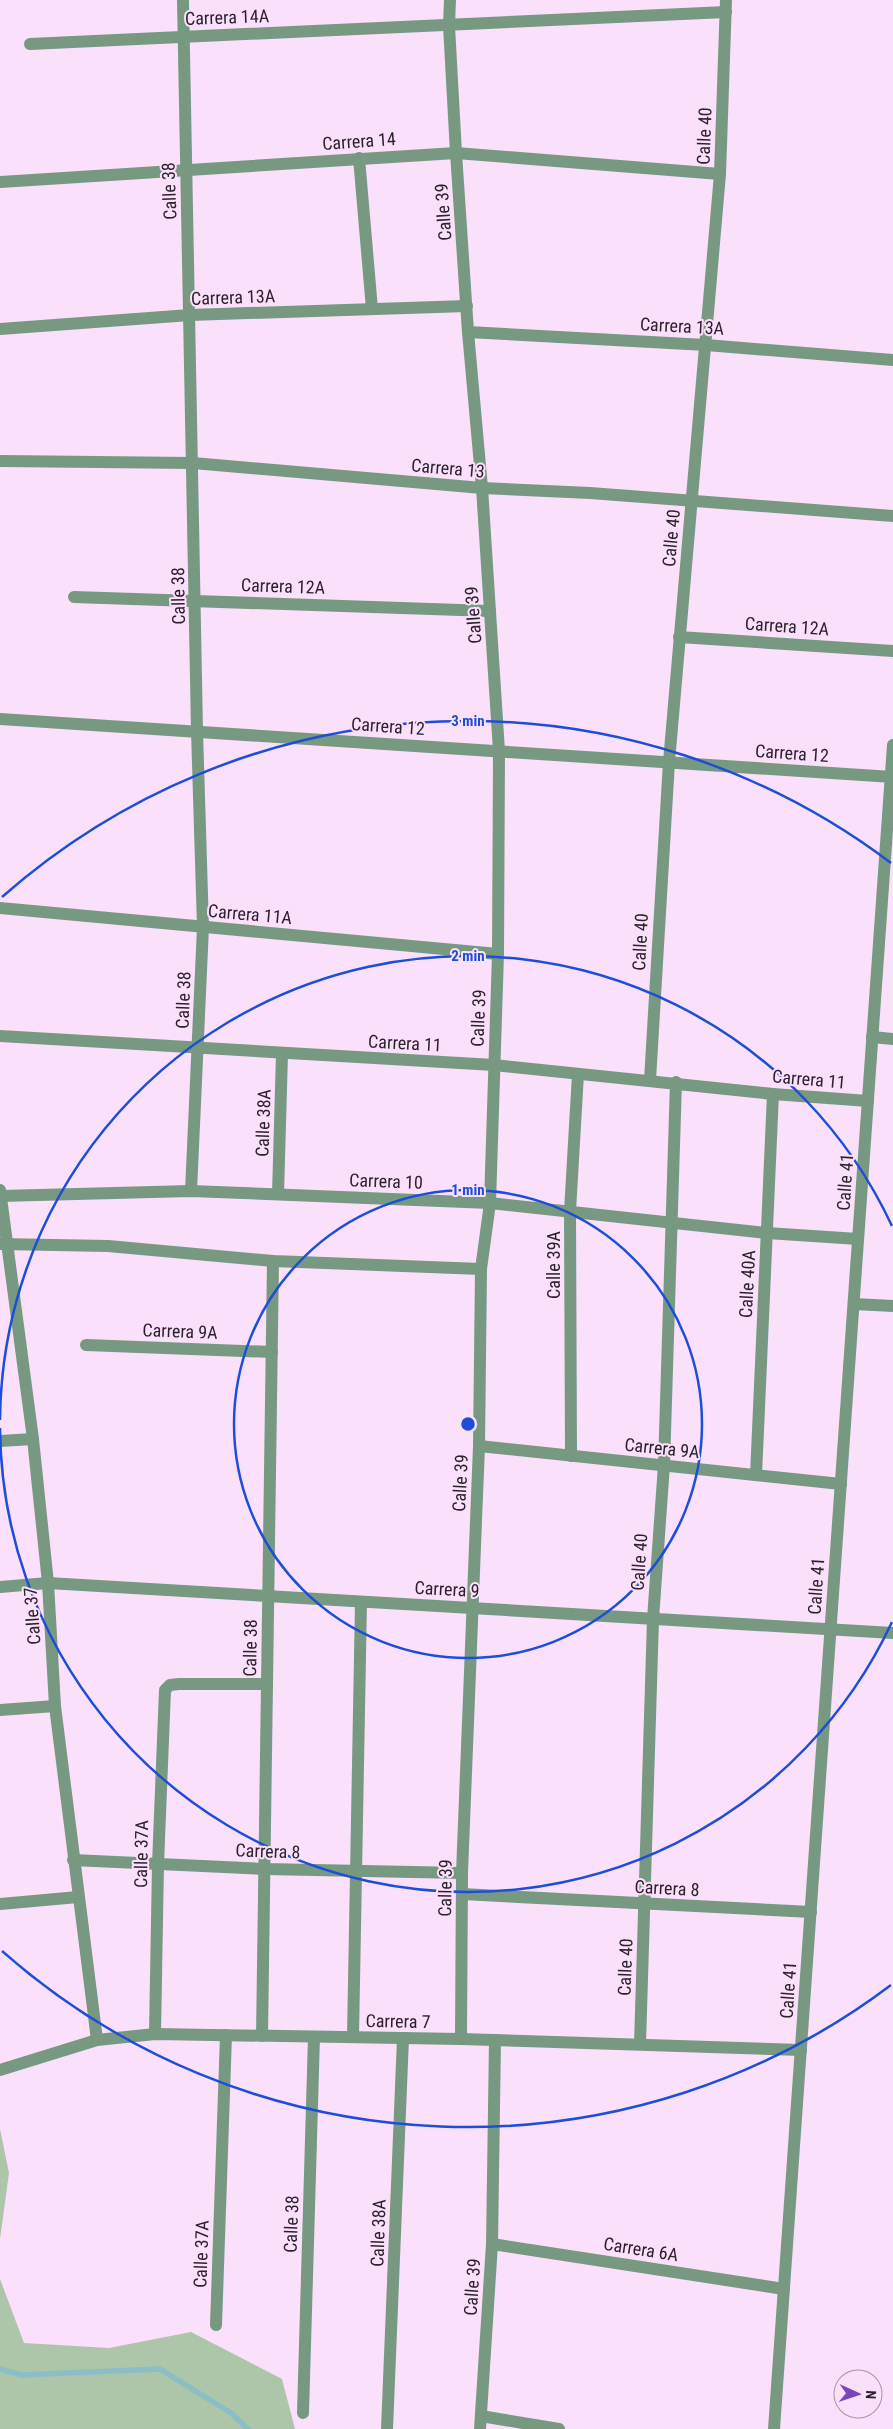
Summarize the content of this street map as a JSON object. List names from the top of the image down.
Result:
{
  "streets": {
    "street": [
      "Carrera 14A",
      "Calle 40",
      "Carrera 14",
      "Calle 38",
      "Calle 39",
      "Carrera 13A",
      "Carrera 13",
      "Carrera 12A",
      "Carrera 12",
      "Carrera 11A",
      "Carrera 11",
      "Calle 38A",
      "Carrera 10",
      "Calle 41",
      "Calle 39A",
      "Calle 40A",
      "Carrera 9A",
      "Carrera 9",
      "Calle 37",
      "Carrera 8",
      "Calle 37A",
      "Carrera 7",
      "Carrera 6A"
    ]
  },
  "crossings": [
    ["Carrera 14A", "Calle 40"],
    ["Carrera 14A", "Calle 38"],
    ["Carrera 14A", "Calle 39"],
    ["Calle 40", "Carrera 14"],
    ["Calle 40", "Carrera 13A"],
    ["Calle 40", "Carrera 13"],
    ["Calle 40", "Carrera 12A"],
    ["Calle 40", "Carrera 12"],
    ["Calle 40", "Carrera 11"],
    ["Calle 40", "Carrera 10"],
    ["Calle 40", "Carrera 9A"],
    ["Calle 40", "Carrera 9"],
    ["Calle 40", "Carrera 8"],
    ["Calle 40", "Carrera 7"],
    ["Carrera 14", "Calle 38"],
    ["Carrera 14", "Calle 39"],
    ["Calle 38", "Carrera 13A"],
    ["Calle 38", "Carrera 13"],
    ["Calle 38", "Carrera 12A"],
    ["Calle 38", "Carrera 12"],
    ["Calle 38", "Carrera 11A"],
    ["Calle 38", "Carrera 11"],
    ["Calle 38", "Carrera 10"],
    ["Calle 38", "Carrera 9A"],
    ["Calle 38", "Carrera 9"],
    ["Calle 38", "Carrera 8"],
    ["Calle 38", "Calle 37A"],
    ["Calle 38", "Carrera 7"],
    ["Calle 39", "Carrera 13A"],
    ["Calle 39", "Carrera 13"],
    ["Calle 39", "Carrera 12A"],
    ["Calle 39", "Carrera 12"],
    ["Calle 39", "Carrera 11A"],
    ["Calle 39", "Carrera 11"],
    ["Calle 39", "Carrera 10"],
    ["Calle 39", "Carrera 9A"],
    ["Calle 39", "Carrera 9"],
    ["Calle 39", "Carrera 8"],
    ["Calle 39", "Carrera 7"],
    ["Calle 39", "Carrera 6A"],
    ["Carrera 12", "Calle 41"],
    ["Carrera 11", "Calle 38A"],
    ["Carrera 11", "Calle 41"],
    ["Carrera 11", "Calle 39A"],
    ["Carrera 11", "Calle 40A"],
    ["Calle 38A", "Carrera 10"],
    ["Calle 38A", "Carrera 7"],
    ["Carrera 10", "Calle 41"],
    ["Carrera 10", "Calle 39A"],
    ["Carrera 10", "Calle 40A"],
    ["Carrera 10", "Calle 37"],
    ["Calle 41", "Carrera 9A"],
    ["Calle 41", "Carrera 9"],
    ["Calle 41", "Carrera 8"],
    ["Calle 41", "Carrera 7"],
    ["Calle 41", "Carrera 6A"],
    ["Calle 39A", "Carrera 9A"],
    ["Calle 40A", "Carrera 9A"],
    ["Carrera 9", "Calle 37"],
    ["Calle 37", "Carrera 8"],
    ["Calle 37", "Carrera 7"],
    ["Carrera 8", "Calle 37A"],
    ["Calle 37A", "Carrera 7"]
  ],
  "north": "right",
  "rings": ["3 min", "2 min", "1 min"]
}
